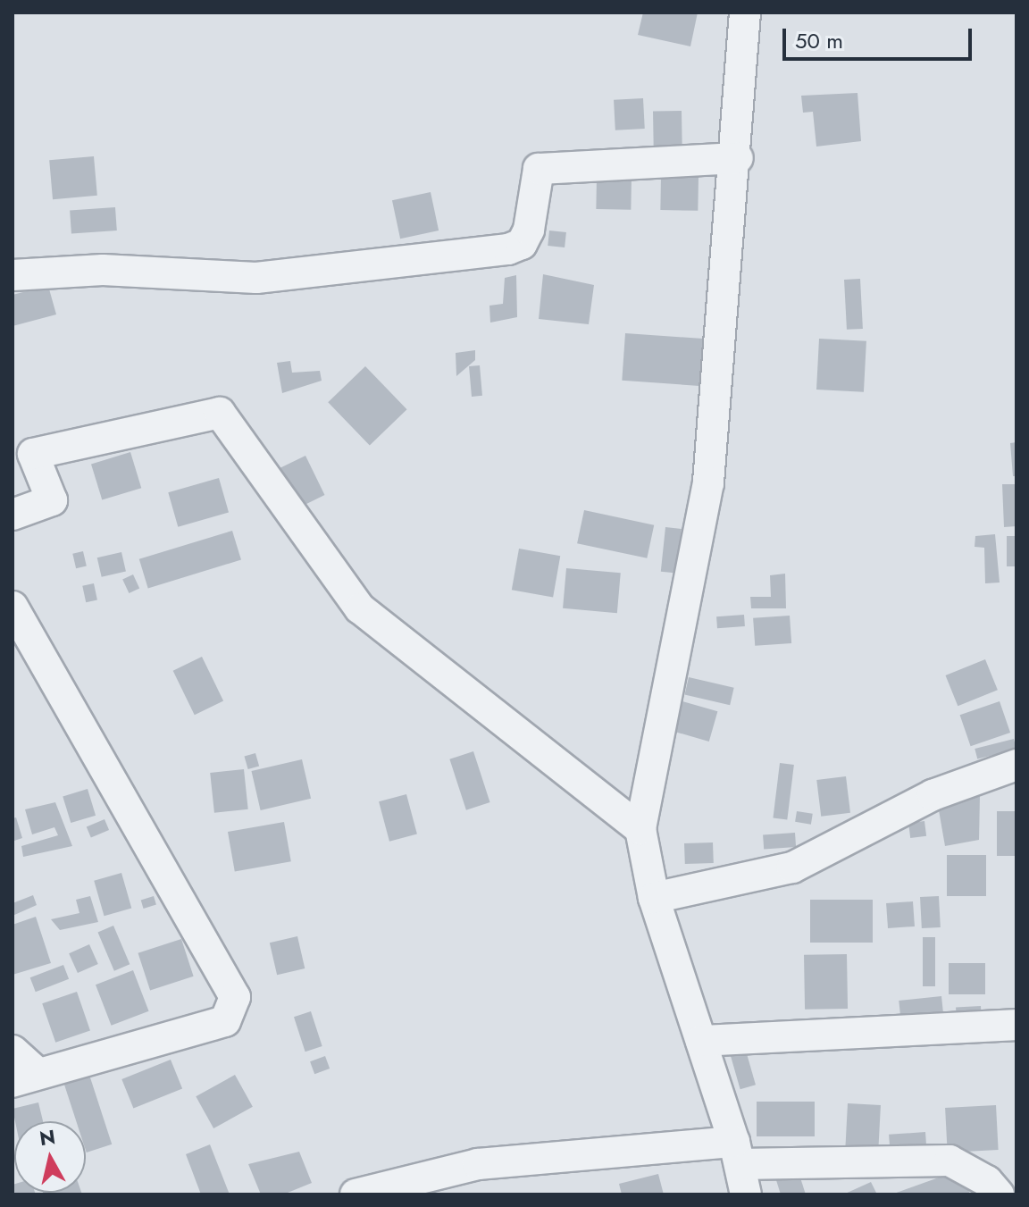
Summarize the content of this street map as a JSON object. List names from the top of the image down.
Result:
{
  "scale_bar": "50 m",
  "north": "top"
}
